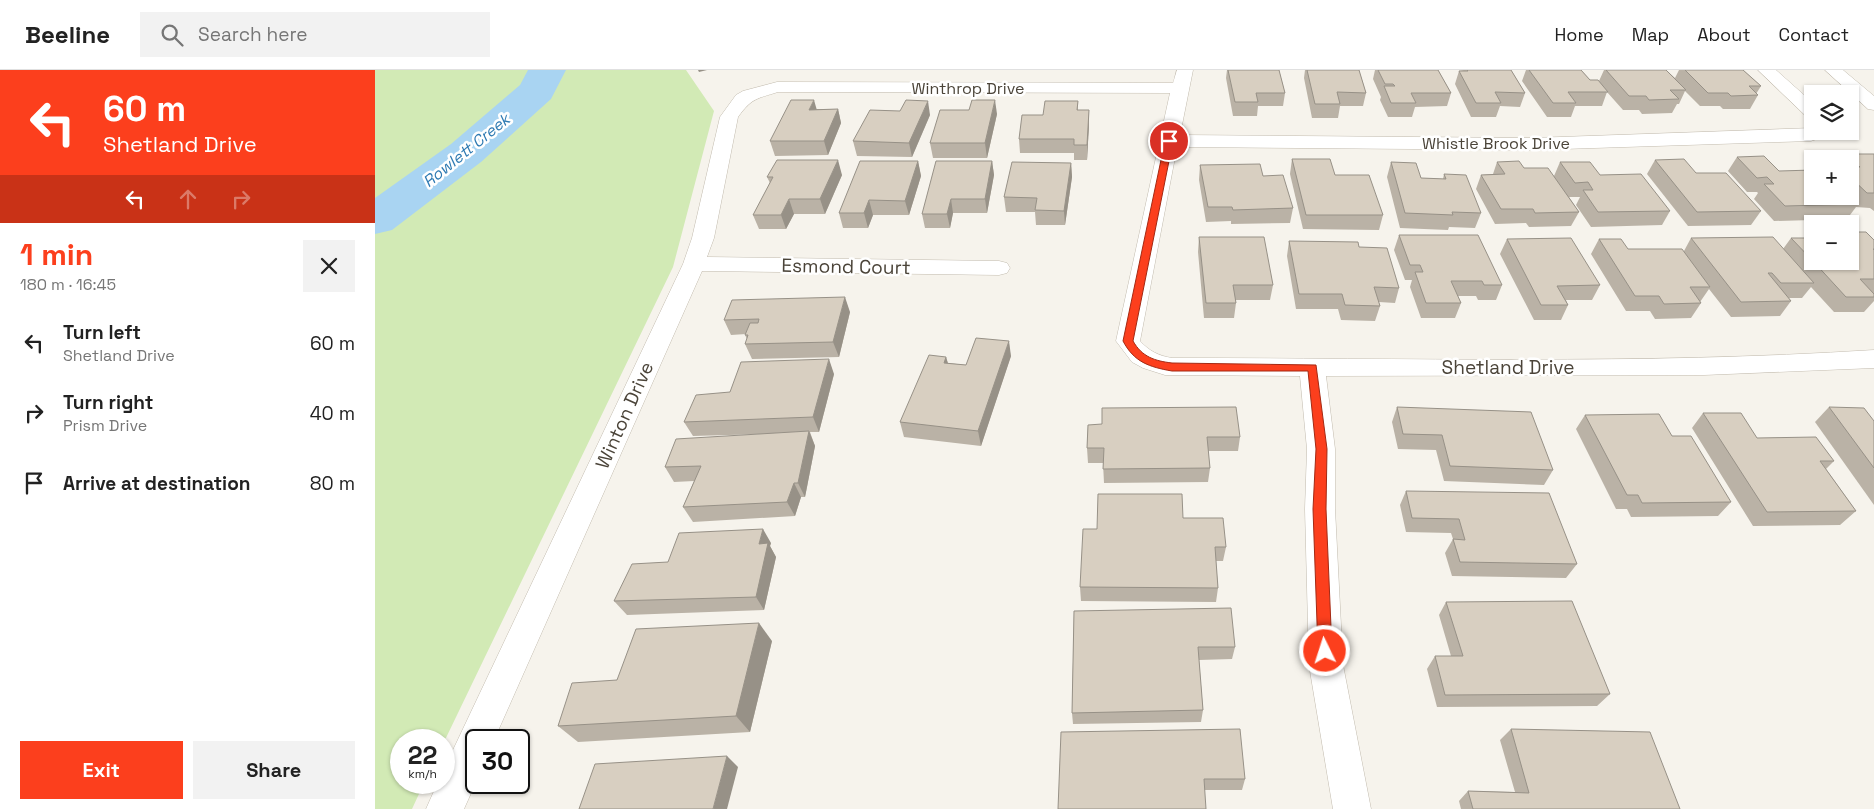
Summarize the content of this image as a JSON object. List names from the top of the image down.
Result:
{
  "streets": {
    "street": [
      "Winthrop Drive",
      "Whistle Brook Drive",
      "Esmond Court",
      "Shetland Drive",
      "Winton Drive"
    ]
  },
  "crossings": [
    ["Winthrop Drive", "Winton Drive"],
    ["Whistle Brook Drive", "Shetland Drive"],
    ["Esmond Court", "Winton Drive"]
  ],
  "water": ["Rowlett Creek"],
  "page": {
    "header": "Beeline",
    "search": "Search here",
    "nav": [
      "Home",
      "Map",
      "About",
      "Contact"
    ],
    "turn": ["60 m", "Shetland Drive"],
    "map_buttons": ["+", "−"],
    "heading": ["1 min", "180 m · 16:45"],
    "list": [
      {
        "name": "Turn left",
        "note": "Shetland Drive",
        "value": "60 m"
      },
      {
        "name": "Turn right",
        "note": "Prism Drive",
        "value": "40 m"
      },
      {
        "name": "Arrive at destination",
        "value": "80 m"
      }
    ],
    "speed": "22 km/h",
    "limit": "30",
    "buttons": ["Exit", "Share"]
  }
}
